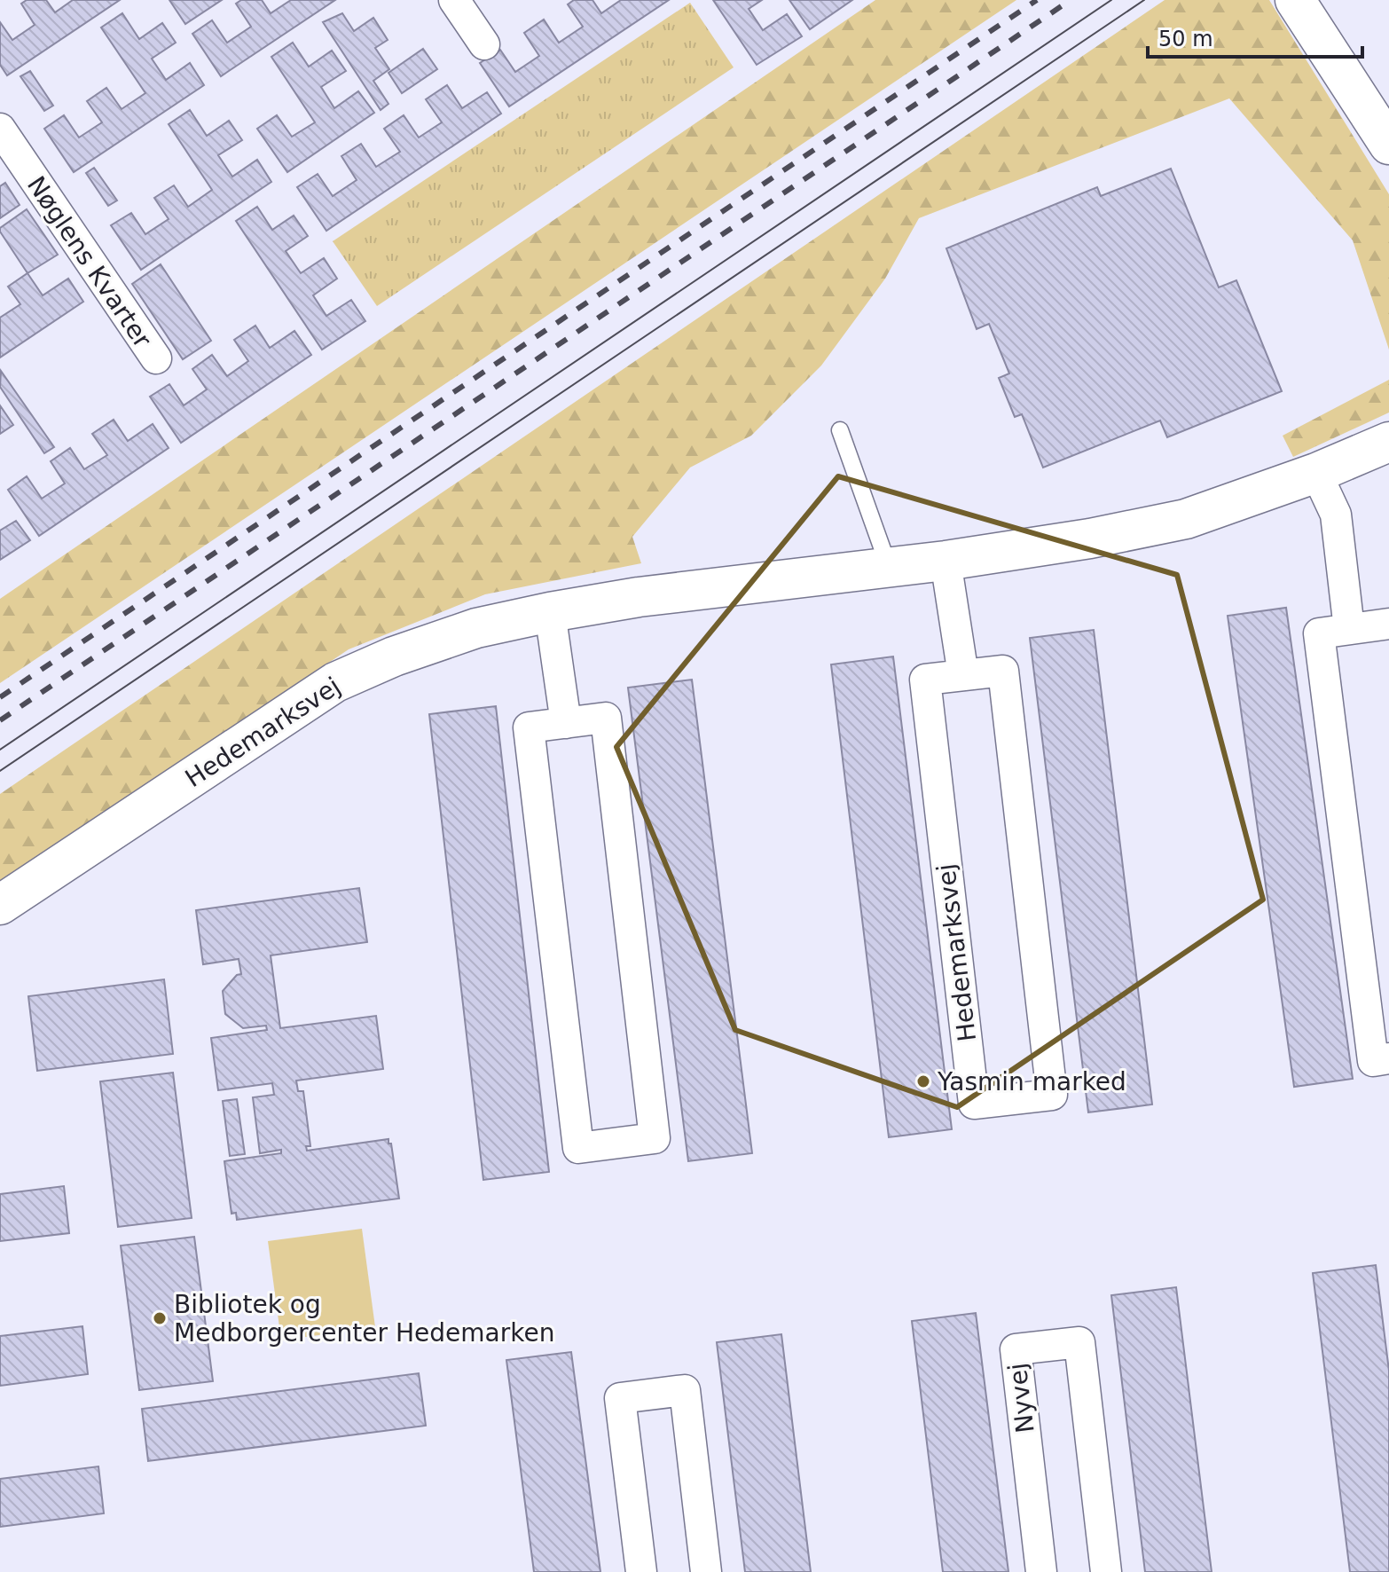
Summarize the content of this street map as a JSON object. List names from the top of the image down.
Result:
{
  "streets": {
    "street": ["Nøglens Kvarter", "Hedemarksvej", "Nyvej"]
  },
  "places": ["Yasmin marked", "Bibliotek og Medborgercenter Hedemarken"],
  "scale_bar": "50 m"
}
